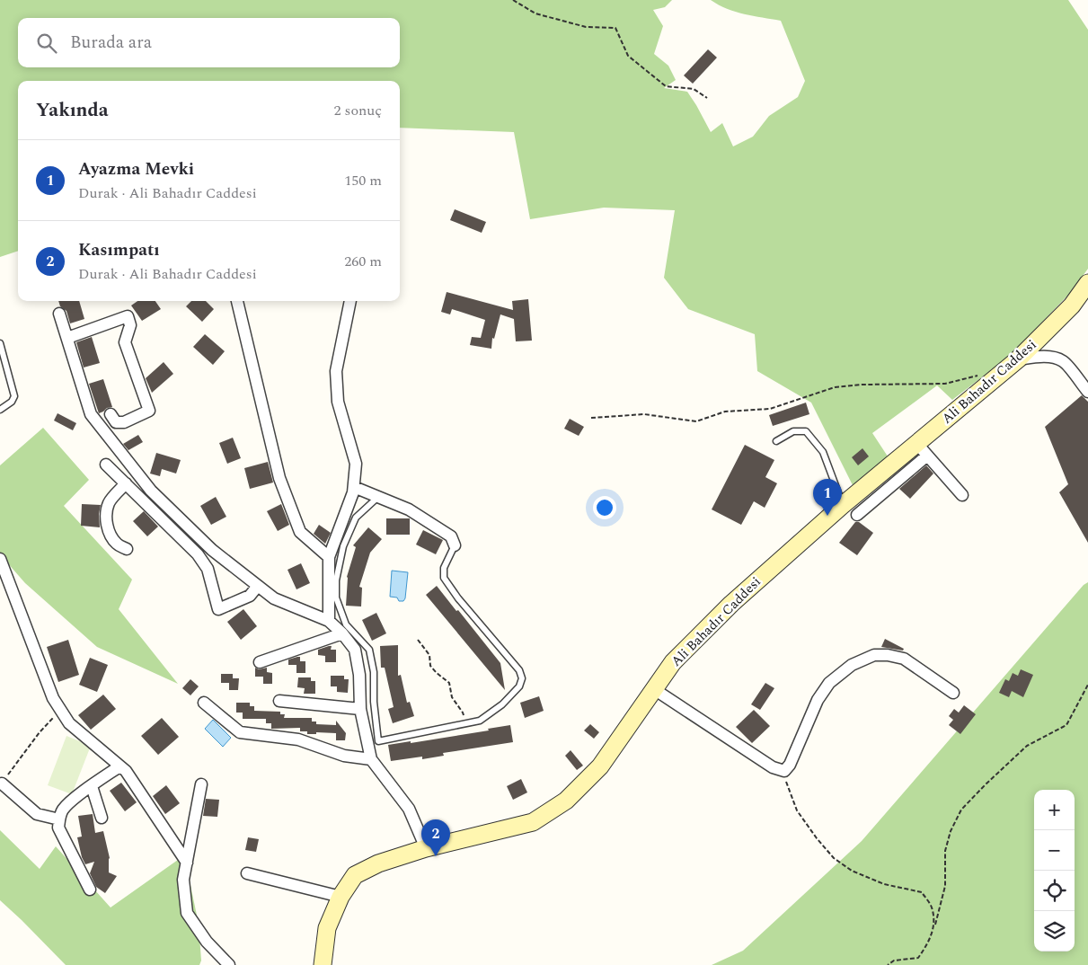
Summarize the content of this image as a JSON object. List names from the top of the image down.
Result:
{
  "streets": {
    "main road": ["Ali Bahadır Caddesi"]
  },
  "page": {
    "search": "Burada ara",
    "heading": ["Yakında", "2 sonuç"],
    "list": [
      {
        "mark": "1",
        "name": "Ayazma Mevki",
        "note": "Durak · Ali Bahadır Caddesi",
        "value": "150 m"
      },
      {
        "mark": "2",
        "name": "Kasımpatı",
        "note": "Durak · Ali Bahadır Caddesi",
        "value": "260 m"
      }
    ],
    "pins": ["1", "2"],
    "map_buttons": ["+", "−"]
  }
}
